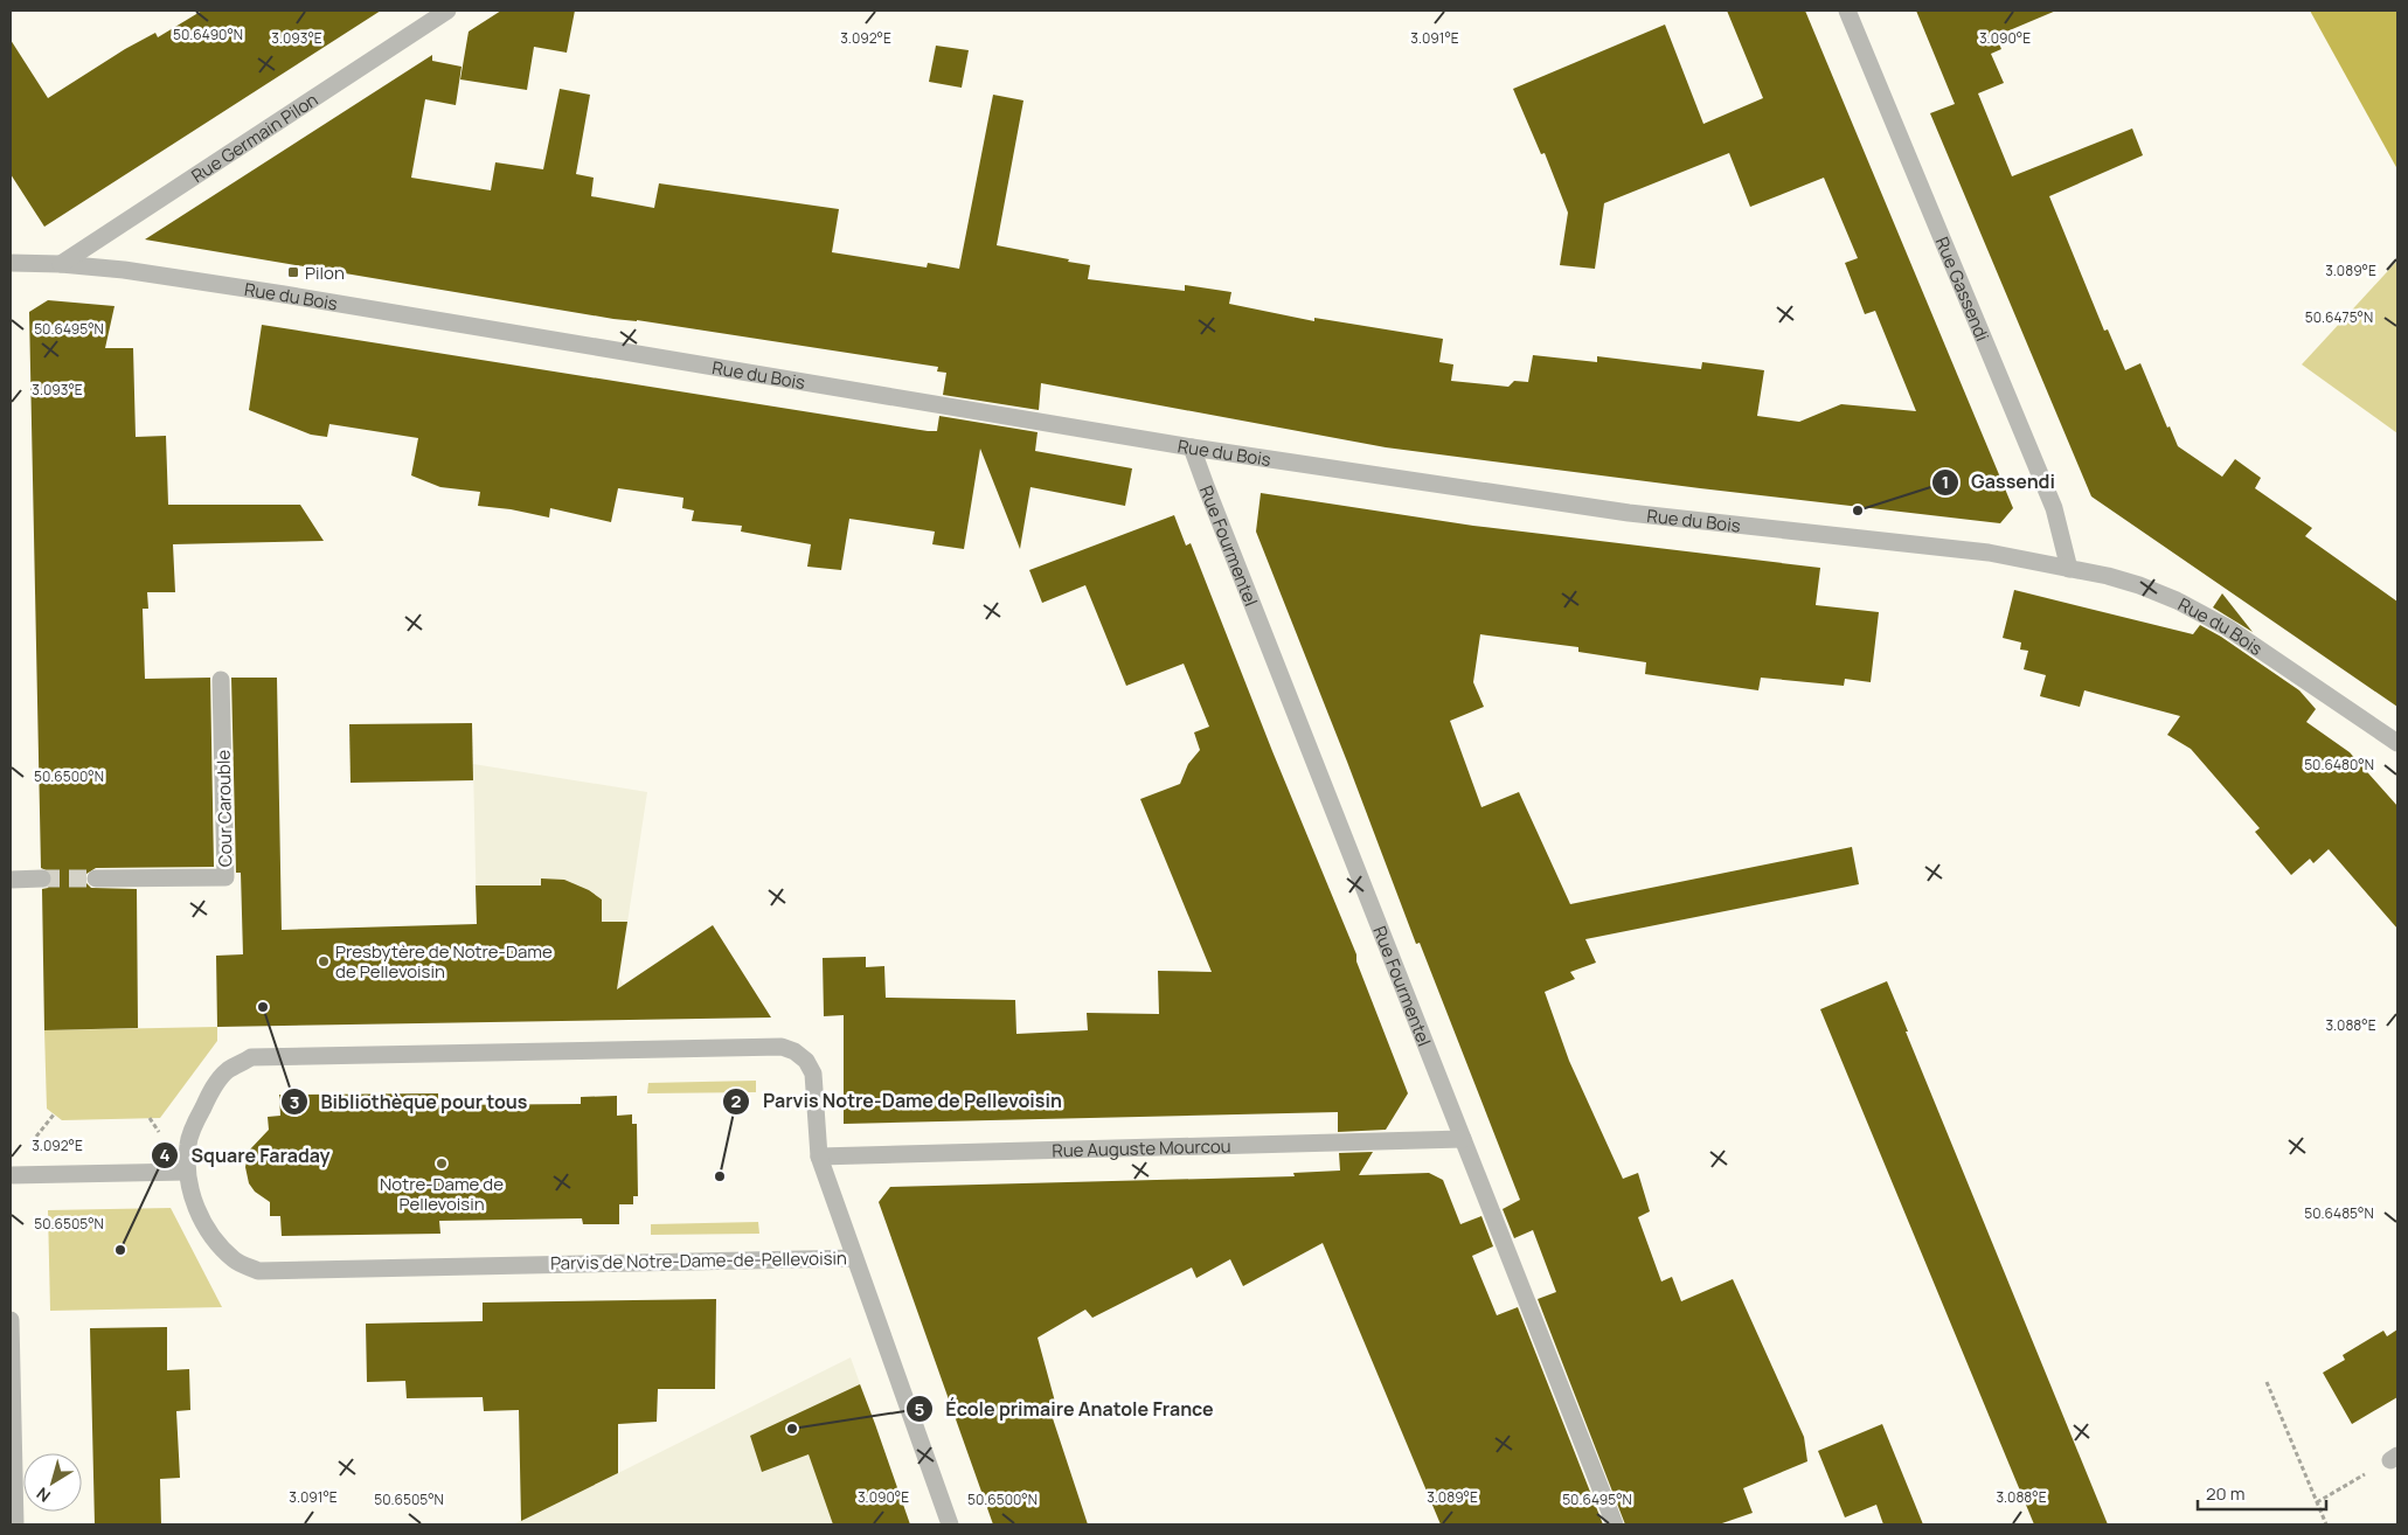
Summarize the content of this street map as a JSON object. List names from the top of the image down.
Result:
{
  "streets": {
    "street": [
      "Rue Germain Pilon",
      "Rue Gassendi",
      "Rue du Bois",
      "Rue Fourmentel",
      "Cour Carouble",
      "Rue Auguste Mourcou",
      "Parvis de Notre-Dame-de-Pellevoisin"
    ]
  },
  "crossings": [
    ["Rue Germain Pilon", "Rue du Bois"],
    ["Rue Gassendi", "Rue du Bois"],
    ["Rue du Bois", "Rue Fourmentel"],
    ["Rue Fourmentel", "Rue Auguste Mourcou"],
    ["Rue Auguste Mourcou", "Parvis de Notre-Dame-de-Pellevoisin"]
  ],
  "places": {
    "transit": ["Pilon"],
    "other": [
      "Gassendi",
      "Presbytère de Notre-Dame de Pellevoisin",
      "Bibliothèque pour tous",
      "Notre-Dame de Pellevoisin",
      "Parvis Notre-Dame de Pellevoisin",
      "Square Faraday",
      "École primaire Anatole France"
    ]
  },
  "scale_bar": "20 m",
  "north": "bottom left",
  "coordinates": [
    "50.6490°N",
    "3.093°E",
    "3.092°E",
    "3.091°E",
    "3.090°E",
    "3.089°E",
    "50.6475°N",
    "50.6495°N",
    "50.6480°N",
    "50.6500°N",
    "3.088°E",
    "50.6485°N",
    "50.6505°N"
  ]
}
